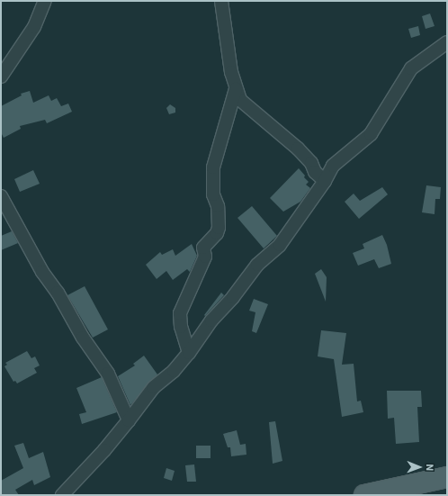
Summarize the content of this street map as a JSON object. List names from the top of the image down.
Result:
{
  "north": "right"
}
